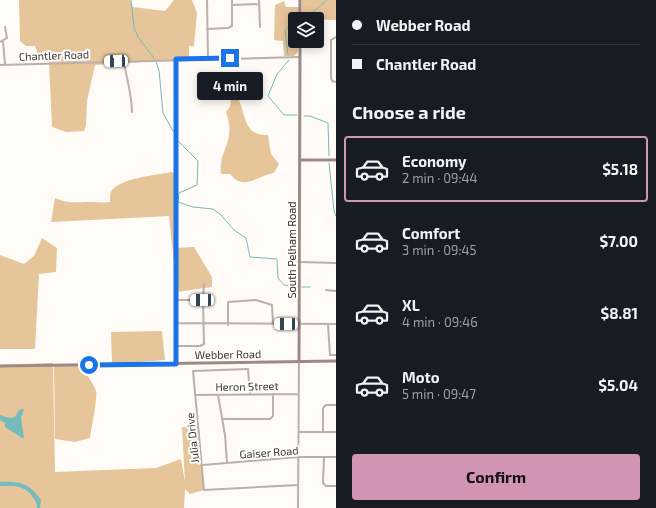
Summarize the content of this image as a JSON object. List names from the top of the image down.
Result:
{
  "streets": {
    "main road": ["South Pelham Road", "Webber Road"],
    "street": [
      "Chantler Road",
      "Heron Street",
      "Julia Drive",
      "Gaiser Road"
    ]
  },
  "crossings": [
    ["Chantler Road", "South Pelham Road"],
    ["South Pelham Road", "Webber Road"],
    ["South Pelham Road", "Heron Street"],
    ["South Pelham Road", "Julia Drive"],
    ["South Pelham Road", "Gaiser Road"],
    ["Heron Street", "Julia Drive"],
    ["Julia Drive", "Gaiser Road"]
  ],
  "page": {
    "banner": ["Webber Road", "Chantler Road"],
    "bubble": "4 min",
    "heading": "Choose a ride",
    "list": [
      {
        "name": "Economy",
        "note": "2 min · 09:44",
        "value": "$5.18"
      },
      {
        "name": "Comfort",
        "note": "3 min · 09:45",
        "value": "$7.00"
      },
      {
        "name": "XL",
        "note": "4 min · 09:46",
        "value": "$8.81"
      },
      {
        "name": "Moto",
        "note": "5 min · 09:47",
        "value": "$5.04"
      }
    ],
    "buttons": "Confirm"
  }
}
